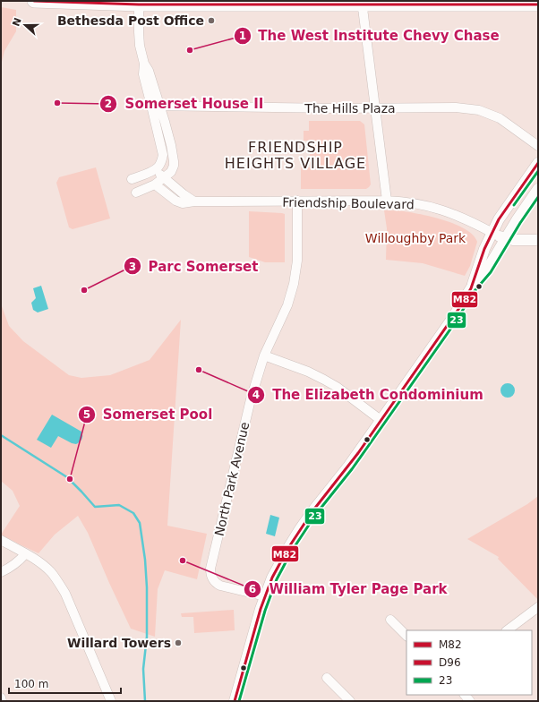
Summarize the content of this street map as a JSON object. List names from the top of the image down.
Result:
{
  "streets": {
    "street": ["The Hills Plaza", "Friendship Boulevard", "North Park Avenue"]
  },
  "crossings": [
    ["Friendship Boulevard", "North Park Avenue"]
  ],
  "districts": ["FRIENDSHIP HEIGHTS VILLAGE"],
  "parks": ["Willoughby Park"],
  "places": [
    "Bethesda Post Office",
    "The West Institute Chevy Chase",
    "Somerset House II",
    "Parc Somerset",
    "The Elizabeth Condominium",
    "Somerset Pool",
    "William Tyler Page Park",
    "Willard Towers"
  ],
  "lines": ["transit line D96", "transit line M82", "transit line 23"],
  "legend": ["M82", "D96", "23"],
  "scale_bar": "100 m",
  "north": "left"
}
